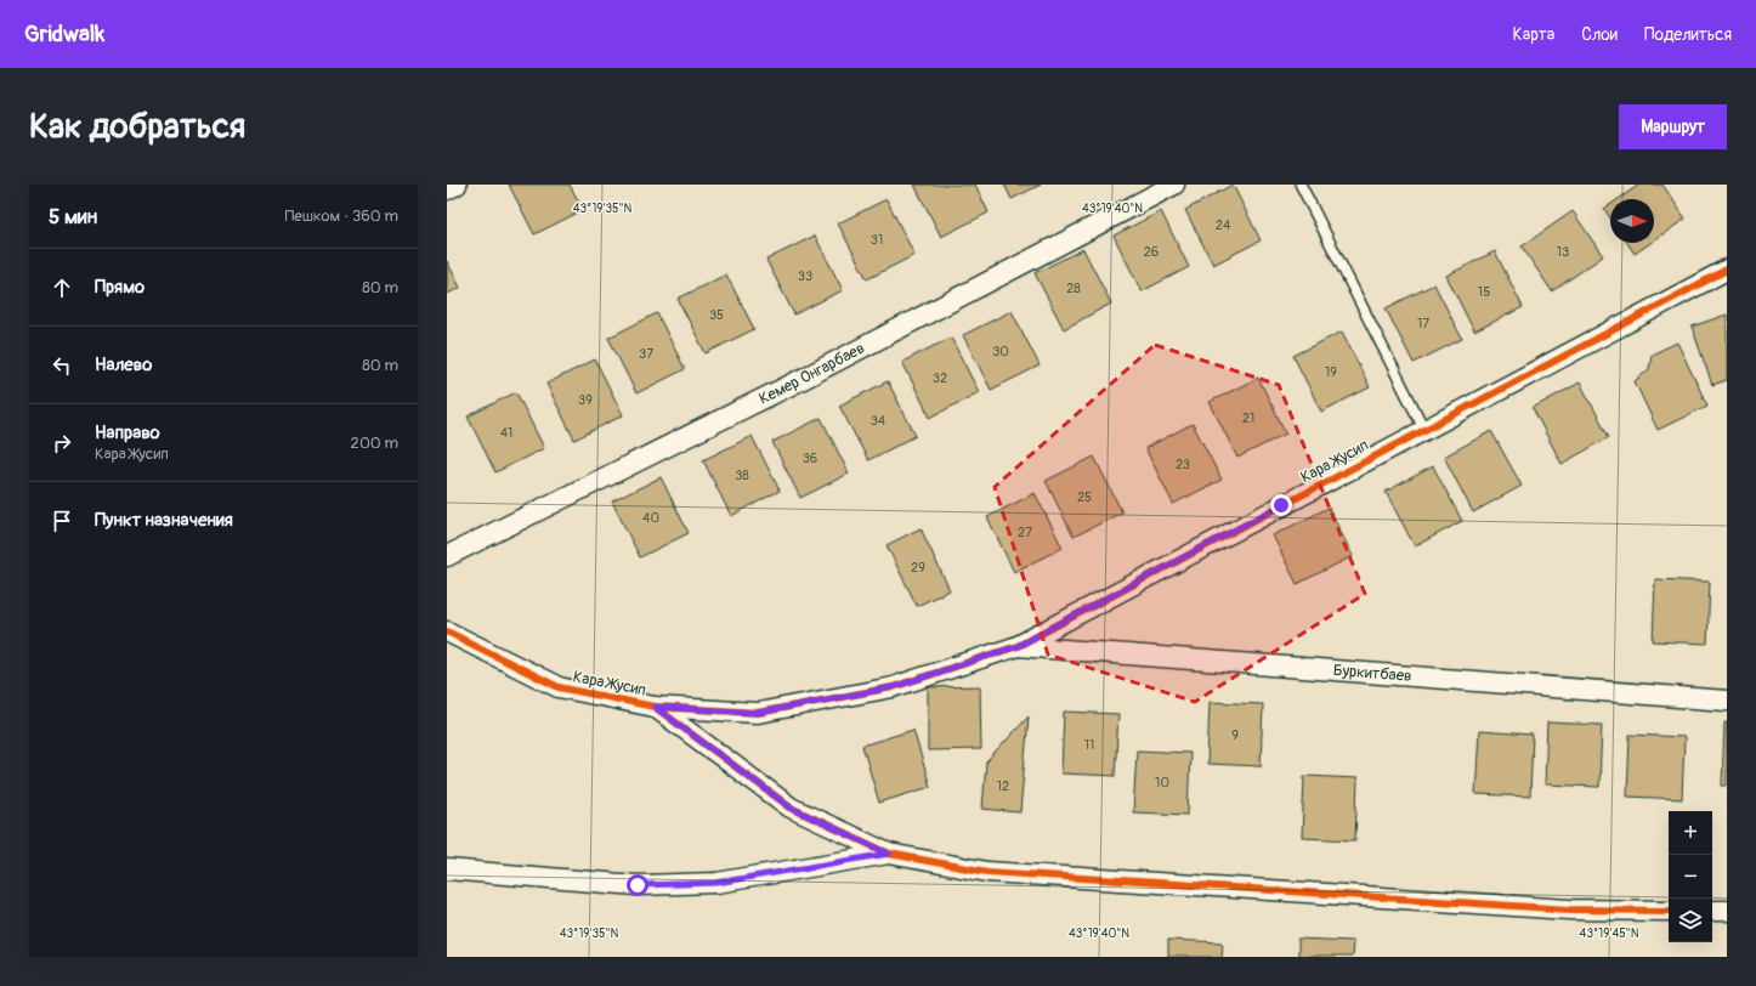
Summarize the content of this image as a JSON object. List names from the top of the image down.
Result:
{
  "streets": {
    "street": ["Кемер Онгарбаев", "Кара Жусип", "Буркитбаев"]
  },
  "crossings": [
    ["Кара Жусип", "Буркитбаев"]
  ],
  "house_numbers": [
    "24",
    "31",
    "26",
    "13",
    "33",
    "28",
    "15",
    "35",
    "17",
    "30",
    "37",
    "19",
    "32",
    "39",
    "21",
    "34",
    "41",
    "36",
    "23",
    "38",
    "25",
    "40",
    "27",
    "29",
    "9",
    "11",
    "10",
    "12"
  ],
  "north": "right",
  "page": {
    "header": "Gridwalk",
    "nav": ["Карта", "Слои", "Поделиться"],
    "buttons": "Маршрут",
    "title": "Как добраться",
    "heading": ["5 мин", "Пешком · 360 m"],
    "list": [
      ["Прямо", "80 m"],
      ["Налево", "80 m"],
      ["Направо", "Кара Жусип", "200 m"],
      "Пункт назначения"
    ],
    "map_buttons": ["+", "−"]
  },
  "coordinates": ["43°19'35\"N", "43°19'40\"N", "43°19'45\"N"]
}
